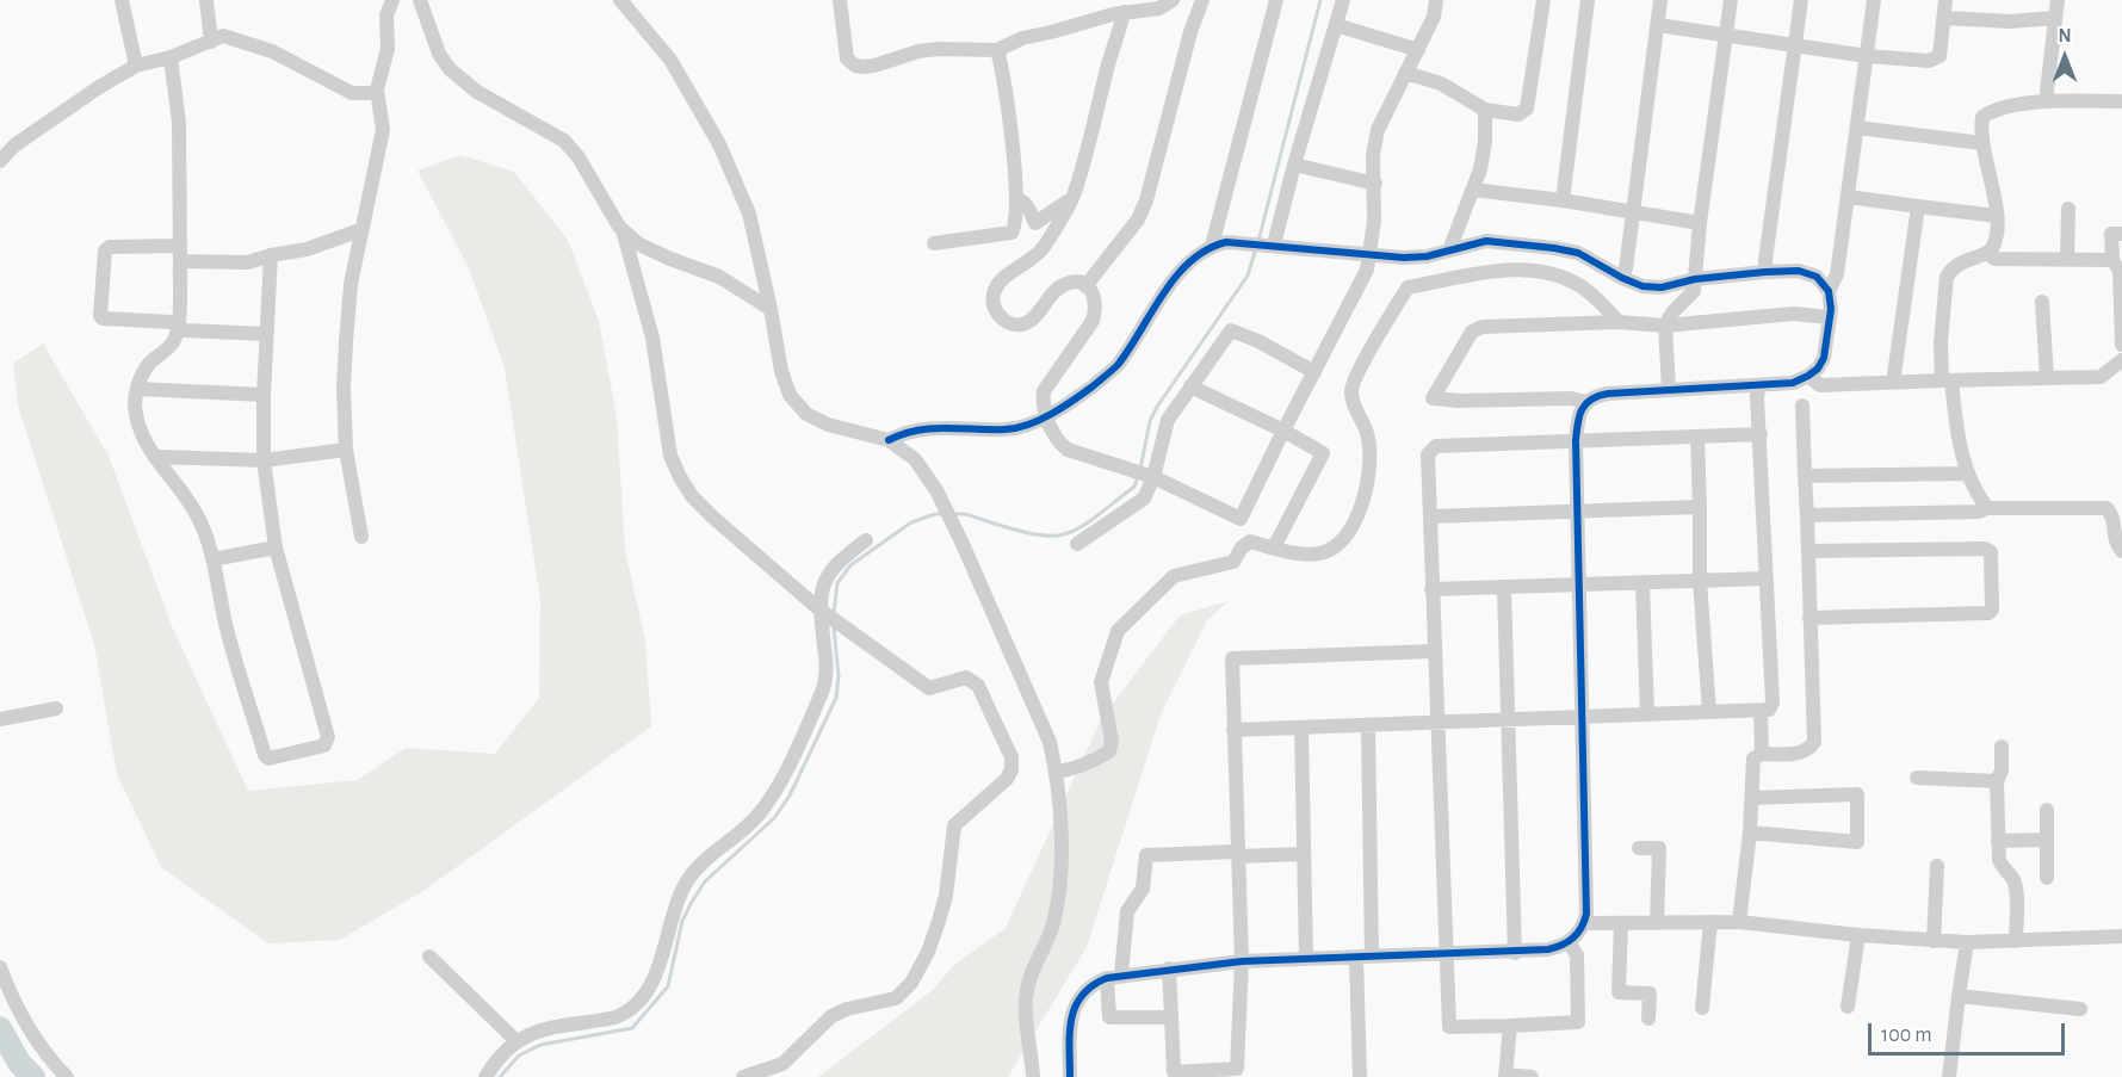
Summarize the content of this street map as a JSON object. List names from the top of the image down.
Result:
{
  "scale_bar": "100 m",
  "north": "top"
}
